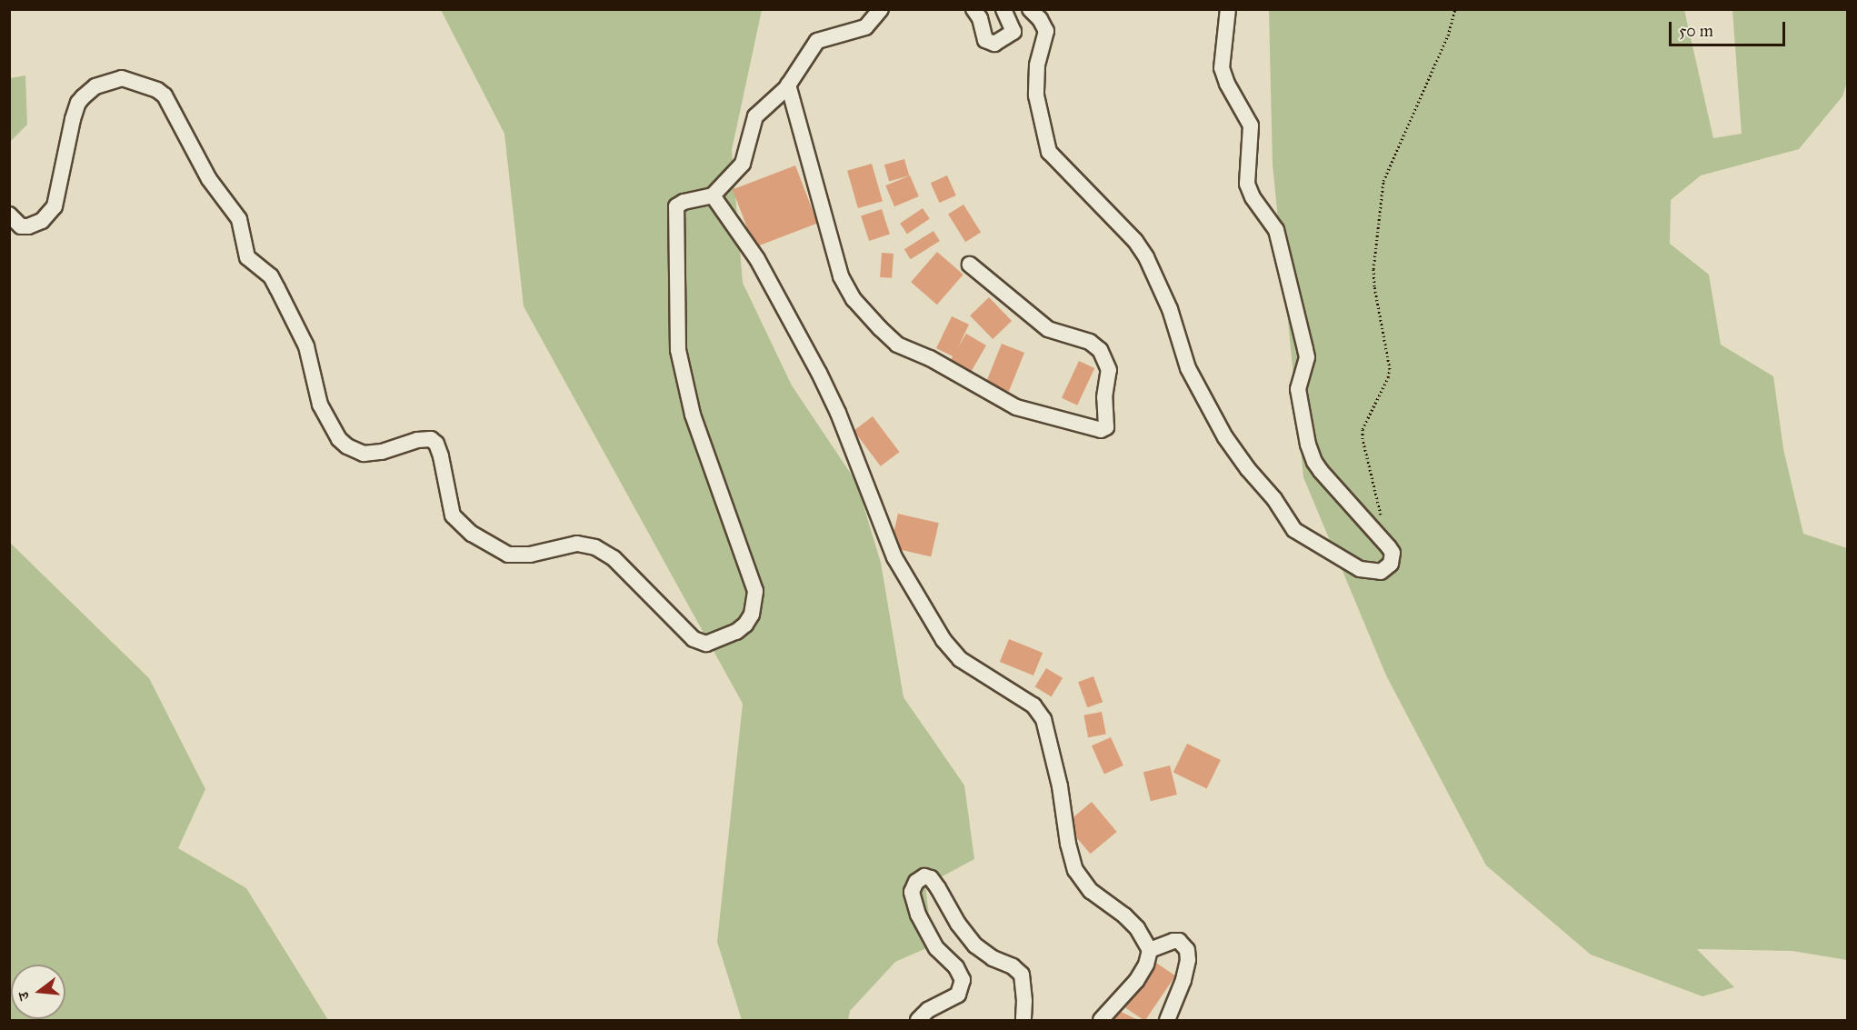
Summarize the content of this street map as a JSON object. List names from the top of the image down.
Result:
{
  "scale_bar": "50 m",
  "north": "left"
}
